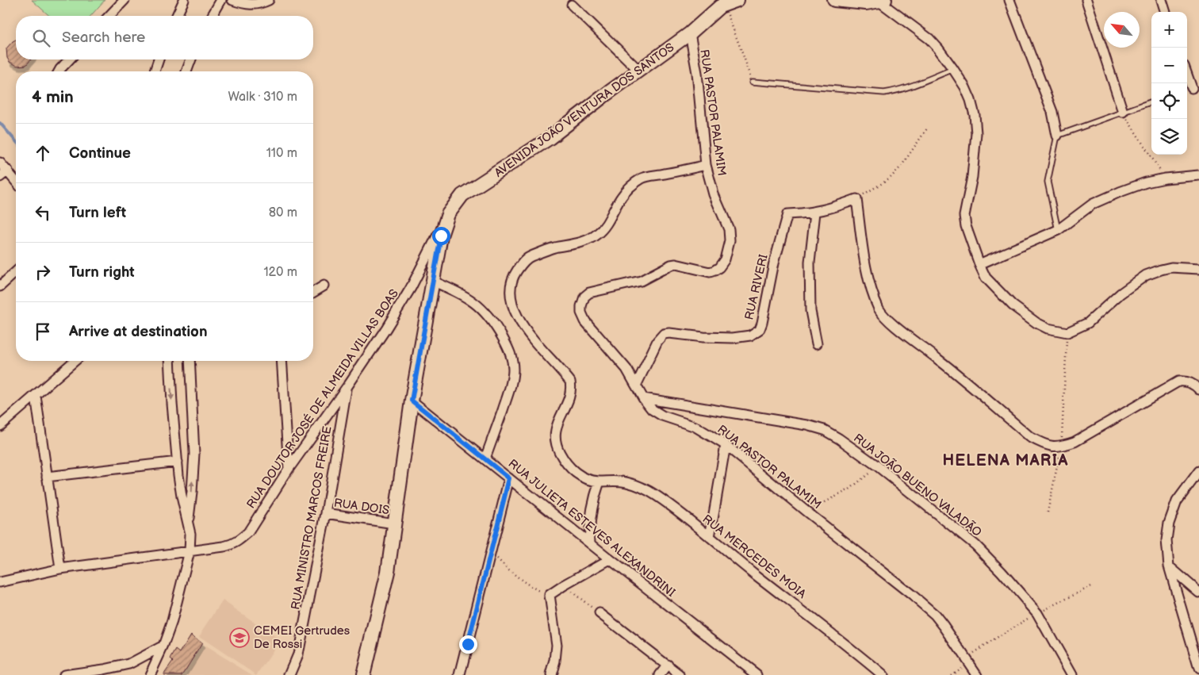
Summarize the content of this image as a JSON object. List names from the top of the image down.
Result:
{
  "streets": {
    "main road": ["AVENIDA JOÃO VENTURA DOS SANTOS"],
    "street": [
      "RUA PASTOR PALAMIM",
      "RUA RIVERI",
      "RUA DOUTOR JOSÉ DE ALMEIDA VILLAS BOAS",
      "RUA JOÃO BUENO VALADÃO",
      "RUA DOIS",
      "RUA MINISTRO MARCOS FREIRE",
      "RUA JULIETA ESTEVES ALEXANDRINI",
      "RUA MERCEDES MOIA"
    ]
  },
  "crossings": [
    ["AVENIDA JOÃO VENTURA DOS SANTOS", "RUA PASTOR PALAMIM"],
    ["AVENIDA JOÃO VENTURA DOS SANTOS", "RUA DOUTOR JOSÉ DE ALMEIDA VILLAS BOAS"],
    ["AVENIDA JOÃO VENTURA DOS SANTOS", "RUA DOIS"],
    ["AVENIDA JOÃO VENTURA DOS SANTOS", "RUA JULIETA ESTEVES ALEXANDRINI"],
    ["RUA PASTOR PALAMIM", "RUA RIVERI"],
    ["RUA PASTOR PALAMIM", "RUA JOÃO BUENO VALADÃO"],
    ["RUA PASTOR PALAMIM", "RUA MERCEDES MOIA"],
    ["RUA DOUTOR JOSÉ DE ALMEIDA VILLAS BOAS", "RUA MINISTRO MARCOS FREIRE"],
    ["RUA DOIS", "RUA MINISTRO MARCOS FREIRE"]
  ],
  "districts": ["HELENA MARIA"],
  "places": {
    "school or university": ["CEMEI Gertrudes De Rossi"]
  },
  "north": "top left",
  "page": {
    "map_buttons": ["+", "−"],
    "search": "Search here",
    "heading": ["4 min", "Walk · 310 m"],
    "list": [
      ["Continue", "110 m"],
      ["Turn left", "80 m"],
      ["Turn right", "120 m"],
      "Arrive at destination"
    ]
  }
}
